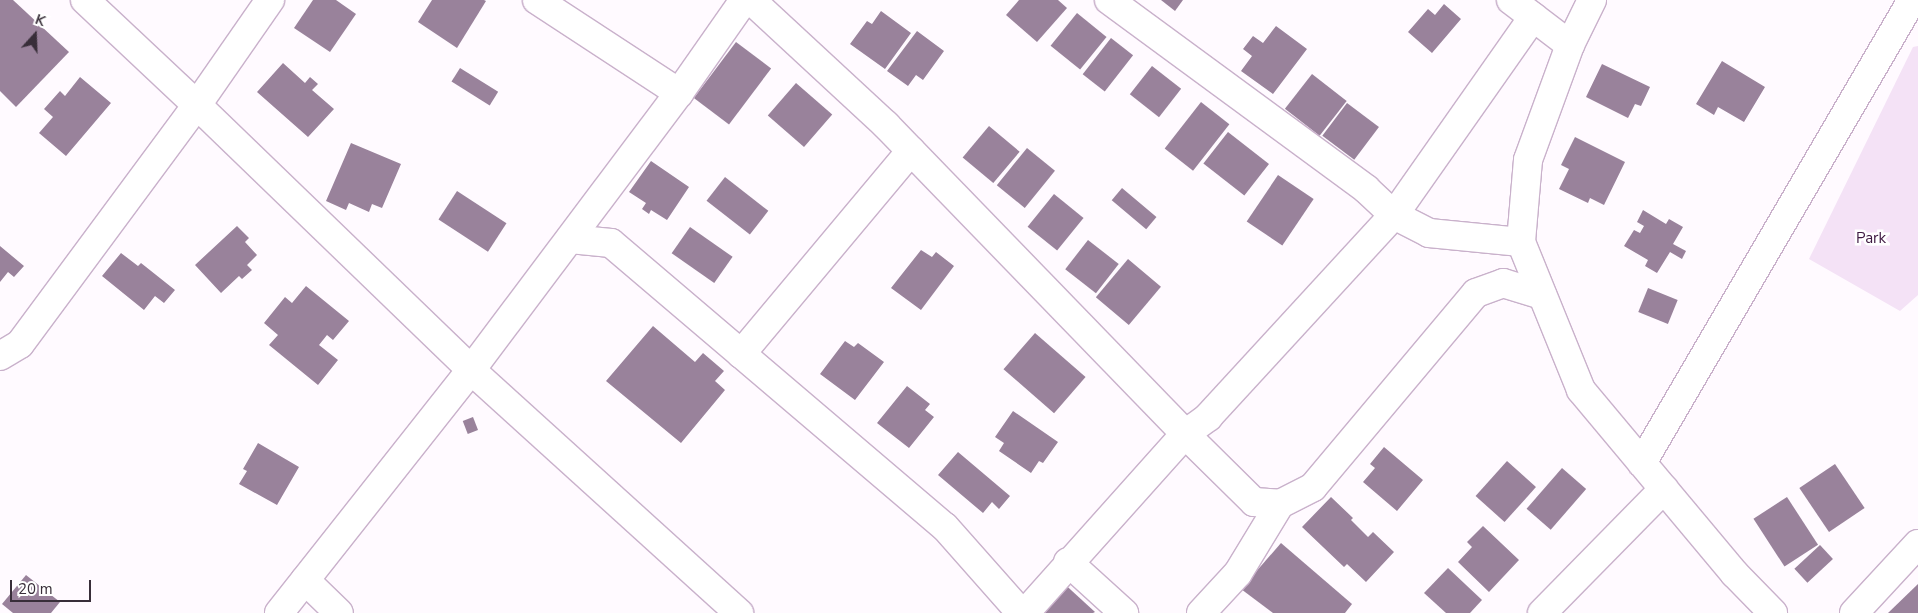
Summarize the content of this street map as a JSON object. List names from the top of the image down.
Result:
{
  "parks": ["Park"],
  "scale_bar": "20 m",
  "north": "top"
}
